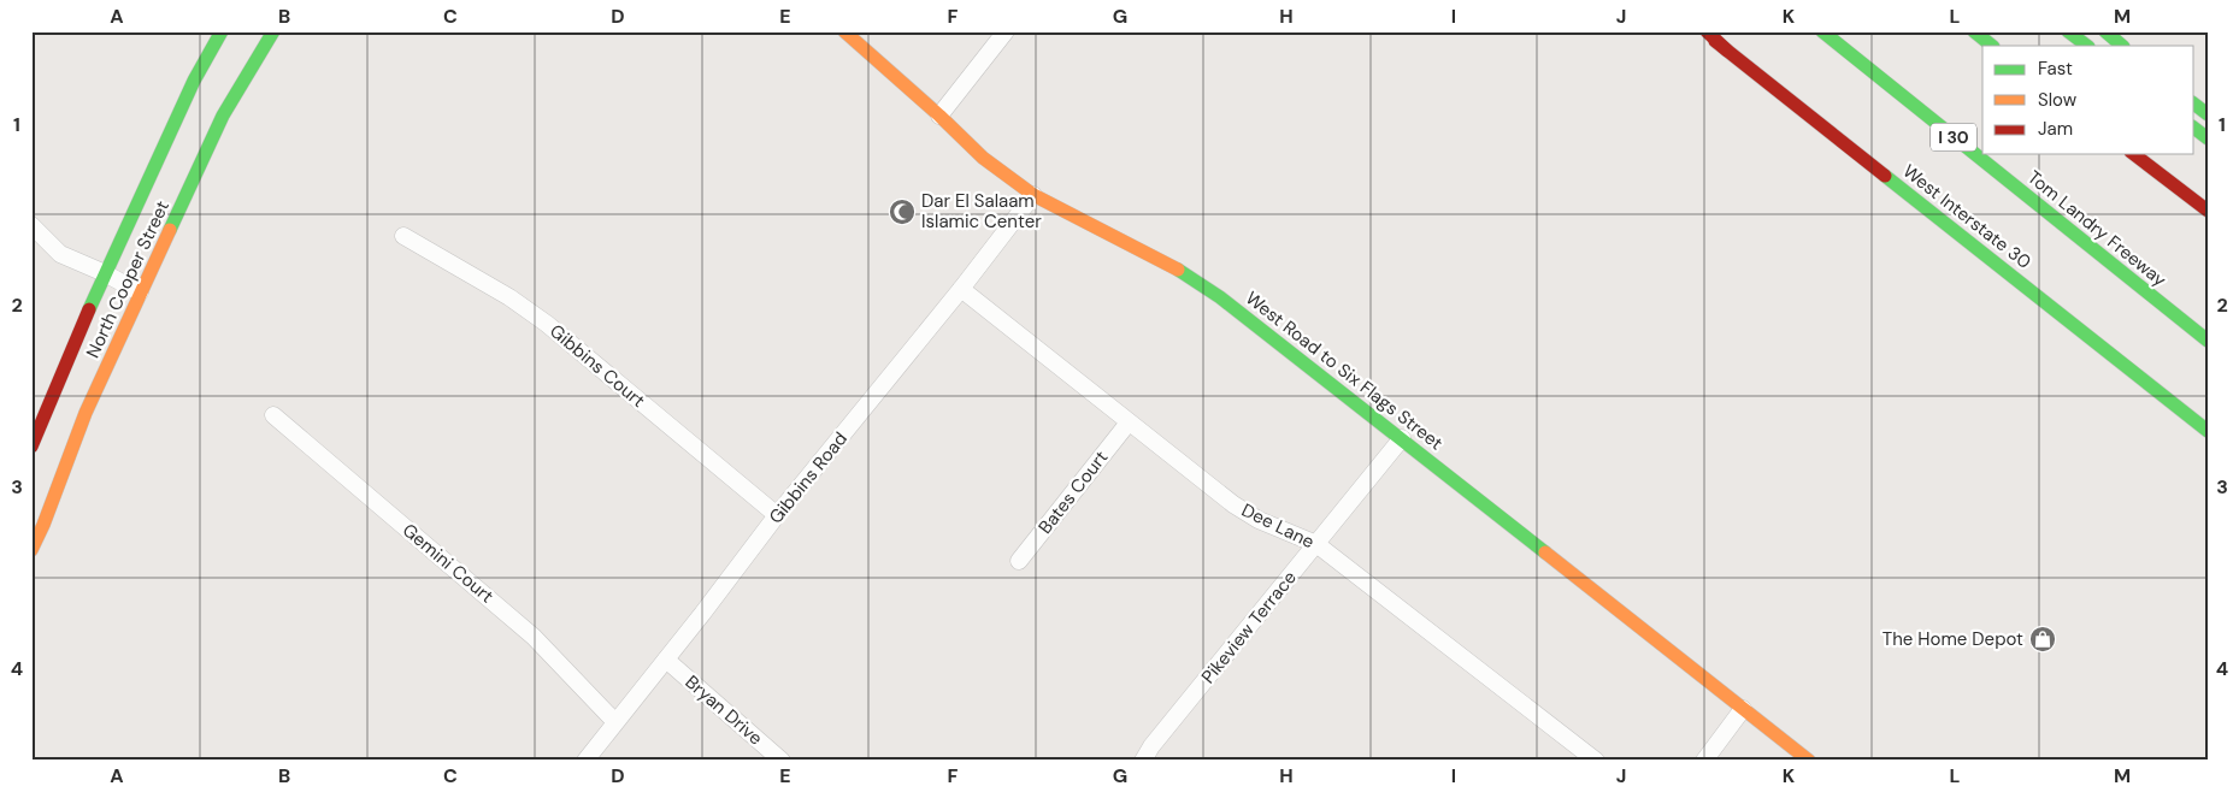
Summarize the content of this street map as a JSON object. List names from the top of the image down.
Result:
{
  "streets": {
    "main road": [
      "I 30",
      "West Interstate 30",
      "Tom Landry Freeway",
      "North Cooper Street",
      "West Road to Six Flags Street"
    ],
    "street": [
      "Gibbins Court",
      "Gibbins Road",
      "Bates Court",
      "Dee Lane",
      "Gemini Court",
      "Pikeview Terrace",
      "Bryan Drive"
    ]
  },
  "crossings": [
    ["I 30", "Tom Landry Freeway"],
    ["Gibbins Court", "Gibbins Road"],
    ["West Road to Six Flags Street", "Gibbins Road"],
    ["West Road to Six Flags Street", "Pikeview Terrace"],
    ["Gibbins Road", "Dee Lane"],
    ["Gibbins Road", "Gemini Court"],
    ["Gibbins Road", "Bryan Drive"],
    ["Bates Court", "Dee Lane"],
    ["Dee Lane", "Pikeview Terrace"]
  ],
  "places": {
    "mosque": ["Dar El Salaam Islamic Center"],
    "shop": ["The Home Depot"]
  },
  "legend": ["Fast", "Slow", "Jam"],
  "grid": {
    "columns": [
      "A",
      "B",
      "C",
      "D",
      "E",
      "F",
      "G",
      "H",
      "I",
      "J",
      "K",
      "L",
      "M"
    ],
    "rows": [
      "1",
      "2",
      "3",
      "4"
    ]
  }
}
